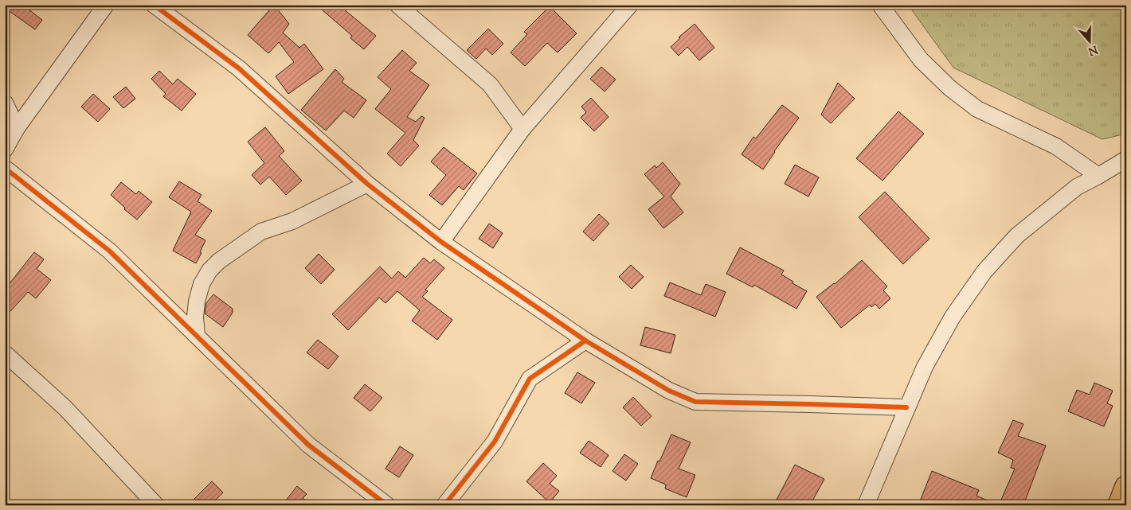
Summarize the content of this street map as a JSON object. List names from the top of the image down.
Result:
{
  "north": "bottom"
}
